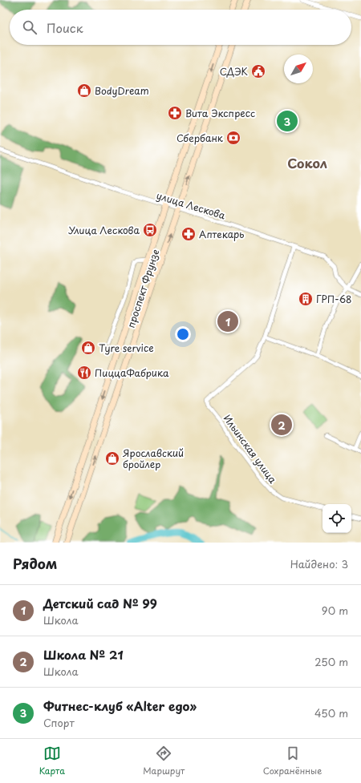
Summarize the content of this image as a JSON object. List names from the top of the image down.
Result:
{
  "streets": {
    "main road": ["проспект Фрунзе"],
    "street": ["улица Лескова", "Ильинская улица"]
  },
  "crossings": [
    ["улица Лескова", "проспект Фрунзе"]
  ],
  "districts": ["Сокол"],
  "places": {
    "public building": ["СДЭК"],
    "shop": ["BodyDream", "Tyre service", "Ярославский бройлер"],
    "pharmacy": ["Вита Экспресс", "Аптекарь"],
    "bank": ["Сбербанк"],
    "bus stop": ["Улица Лескова"],
    "building": ["ГРП-68"],
    "restaurant": ["ПиццаФабрика"]
  },
  "north": "top right",
  "page": {
    "search": "Поиск",
    "pins": ["3", "1", "2"],
    "heading": ["Рядом", "Найдено: 3"],
    "list": [
      {
        "mark": "1",
        "name": "Детский сад № 99",
        "note": "Школа",
        "value": "90 m"
      },
      {
        "mark": "2",
        "name": "Школа № 21",
        "note": "Школа",
        "value": "250 m"
      },
      {
        "mark": "3",
        "name": "Фитнес-клуб «Alter ego»",
        "note": "Спорт",
        "value": "450 m"
      }
    ],
    "nav": ["Карта", "Маршрут", "Сохранённые"]
  }
}
